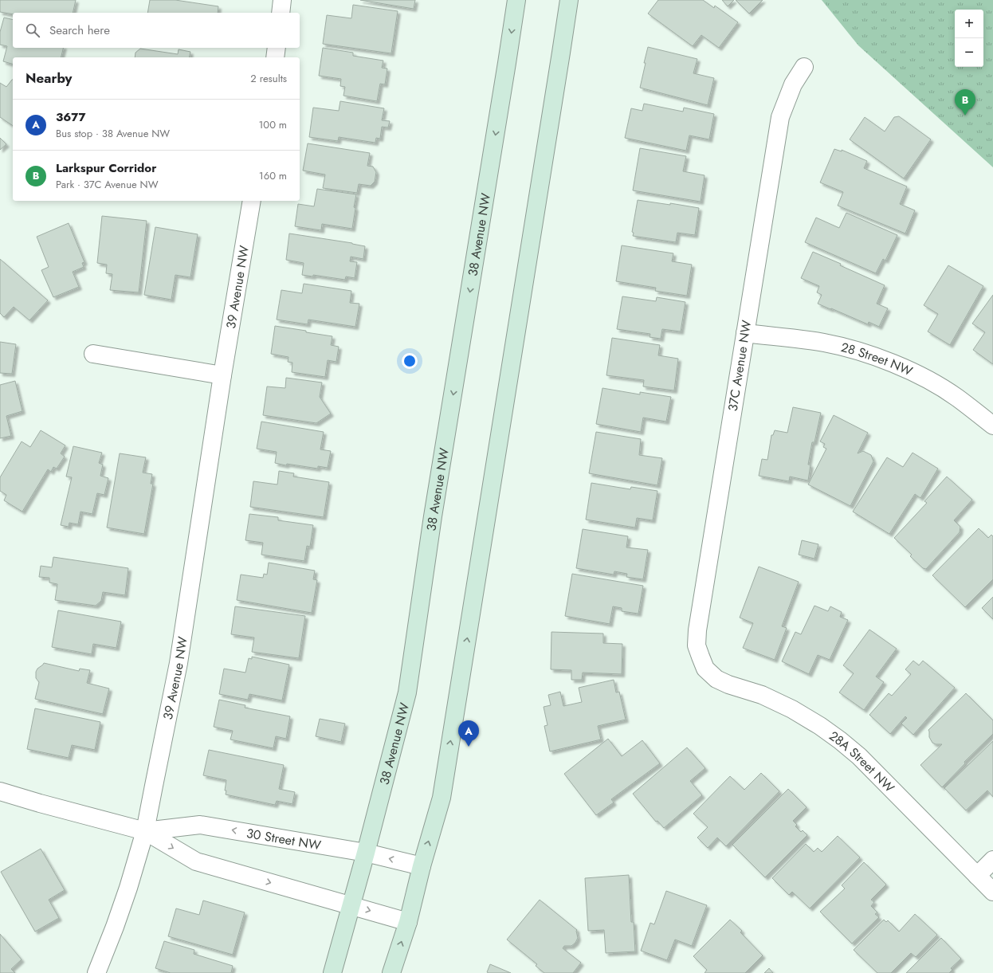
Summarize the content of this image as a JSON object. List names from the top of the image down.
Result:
{
  "streets": {
    "main road": ["38 Avenue NW"],
    "street": [
      "39 Avenue NW",
      "28 Street NW",
      "37C Avenue NW",
      "28A Street NW",
      "30 Street NW"
    ]
  },
  "crossings": [
    ["38 Avenue NW", "30 Street NW"],
    ["39 Avenue NW", "30 Street NW"],
    ["28 Street NW", "37C Avenue NW"],
    ["37C Avenue NW", "28A Street NW"]
  ],
  "page": {
    "map_buttons": ["+", "−"],
    "search": "Search here",
    "heading": ["Nearby", "2 results"],
    "pins": ["B", "A"],
    "list": [
      {
        "mark": "A",
        "name": "3677",
        "note": "Bus stop · 38 Avenue NW",
        "value": "100 m"
      },
      {
        "mark": "B",
        "name": "Larkspur Corridor",
        "note": "Park · 37C Avenue NW",
        "value": "160 m"
      }
    ]
  }
}
